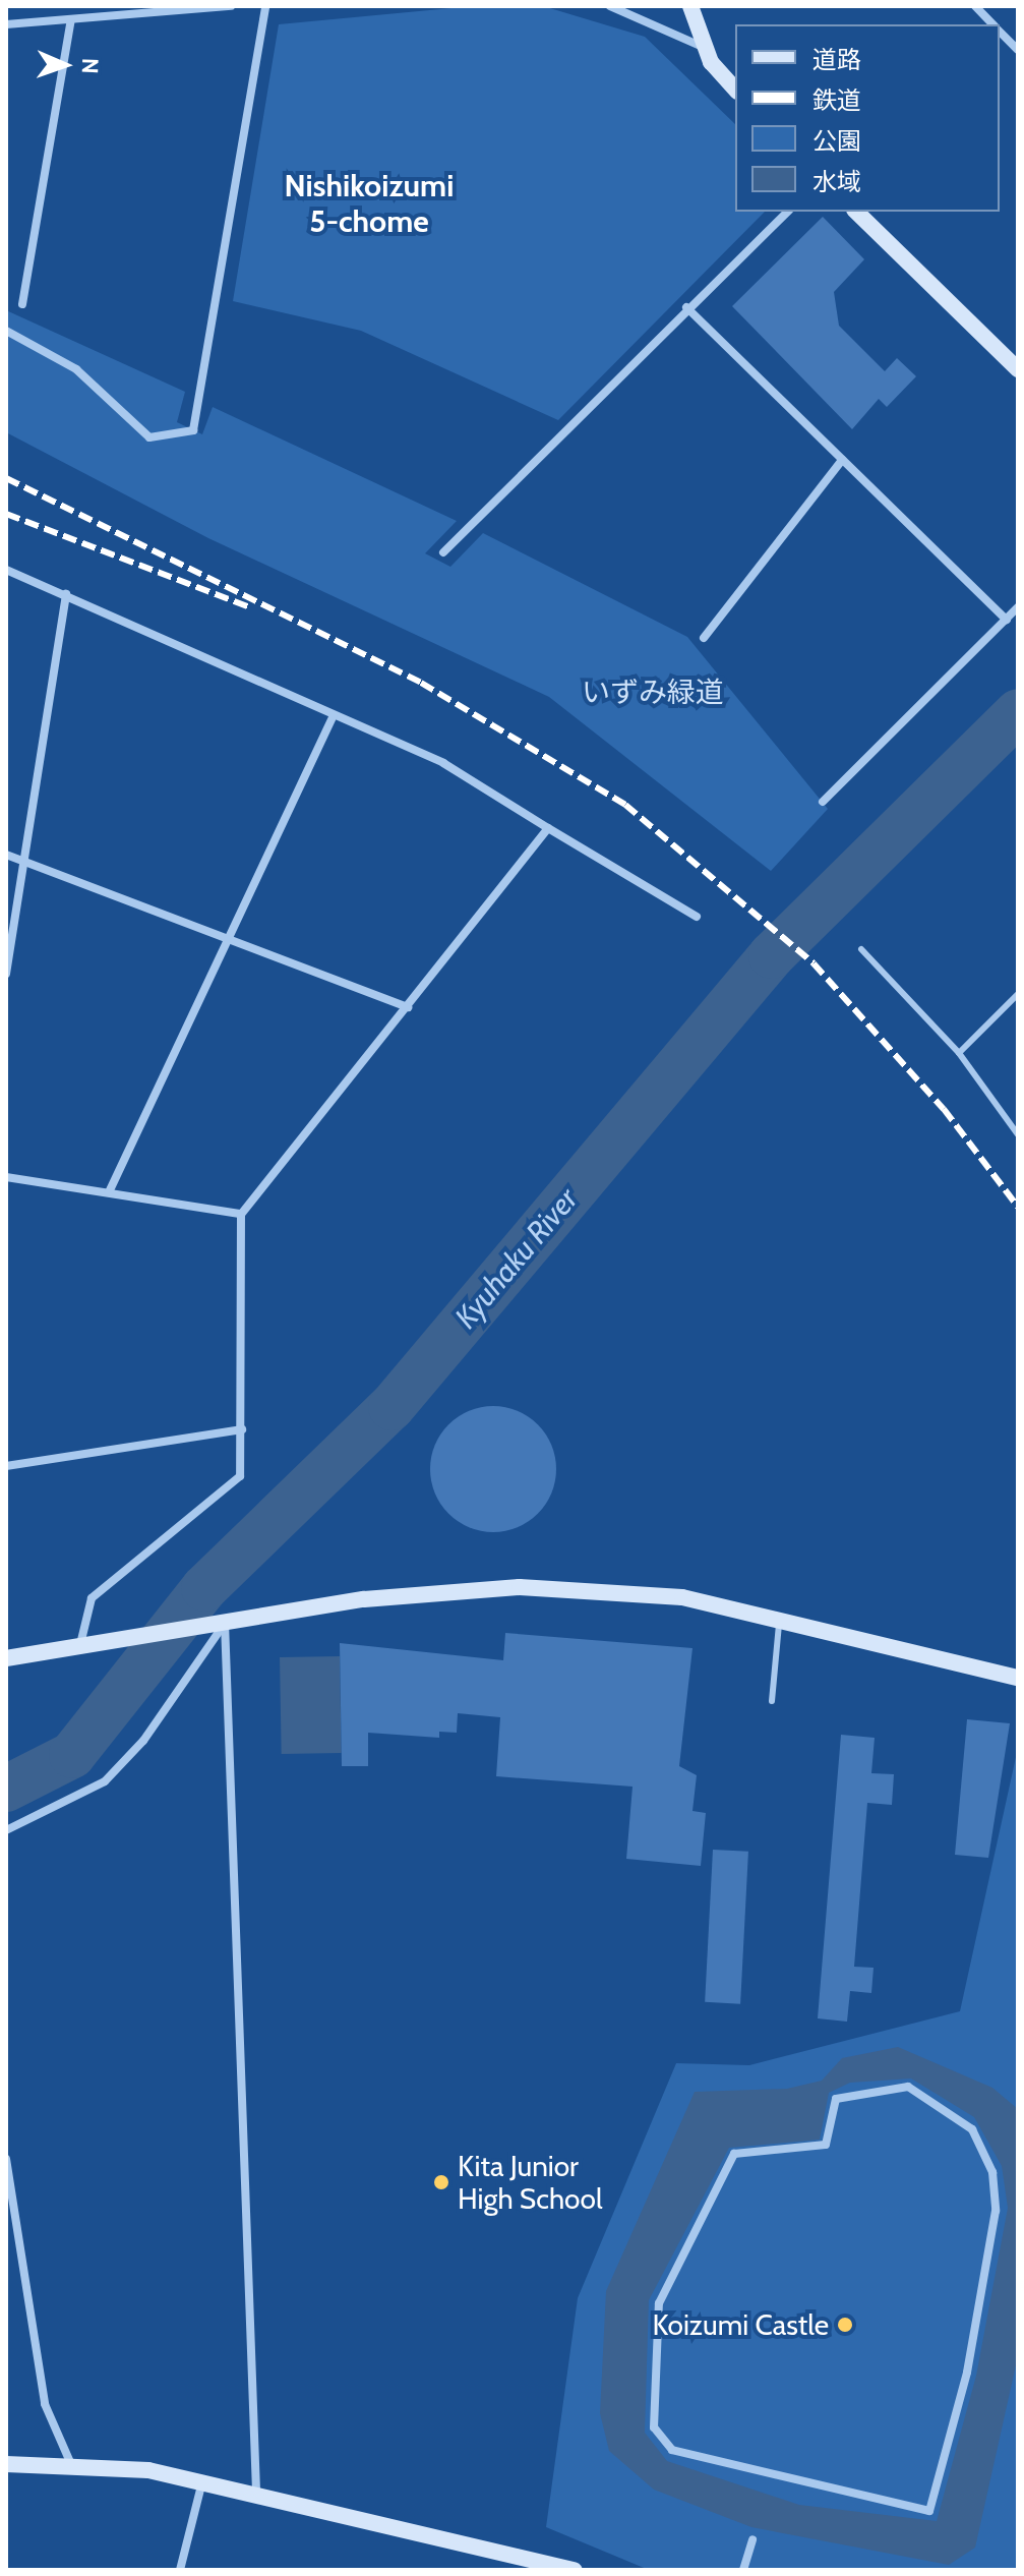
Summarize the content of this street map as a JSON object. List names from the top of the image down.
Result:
{
  "districts": ["Nishikoizumi 5-chome"],
  "water": ["Kyuhaku River"],
  "parks": ["いずみ緑道"],
  "places": ["Kita Junior High School", "Koizumi Castle"],
  "legend": [
    "道路",
    "鉄道",
    "公園",
    "水域"
  ],
  "north": "right"
}
